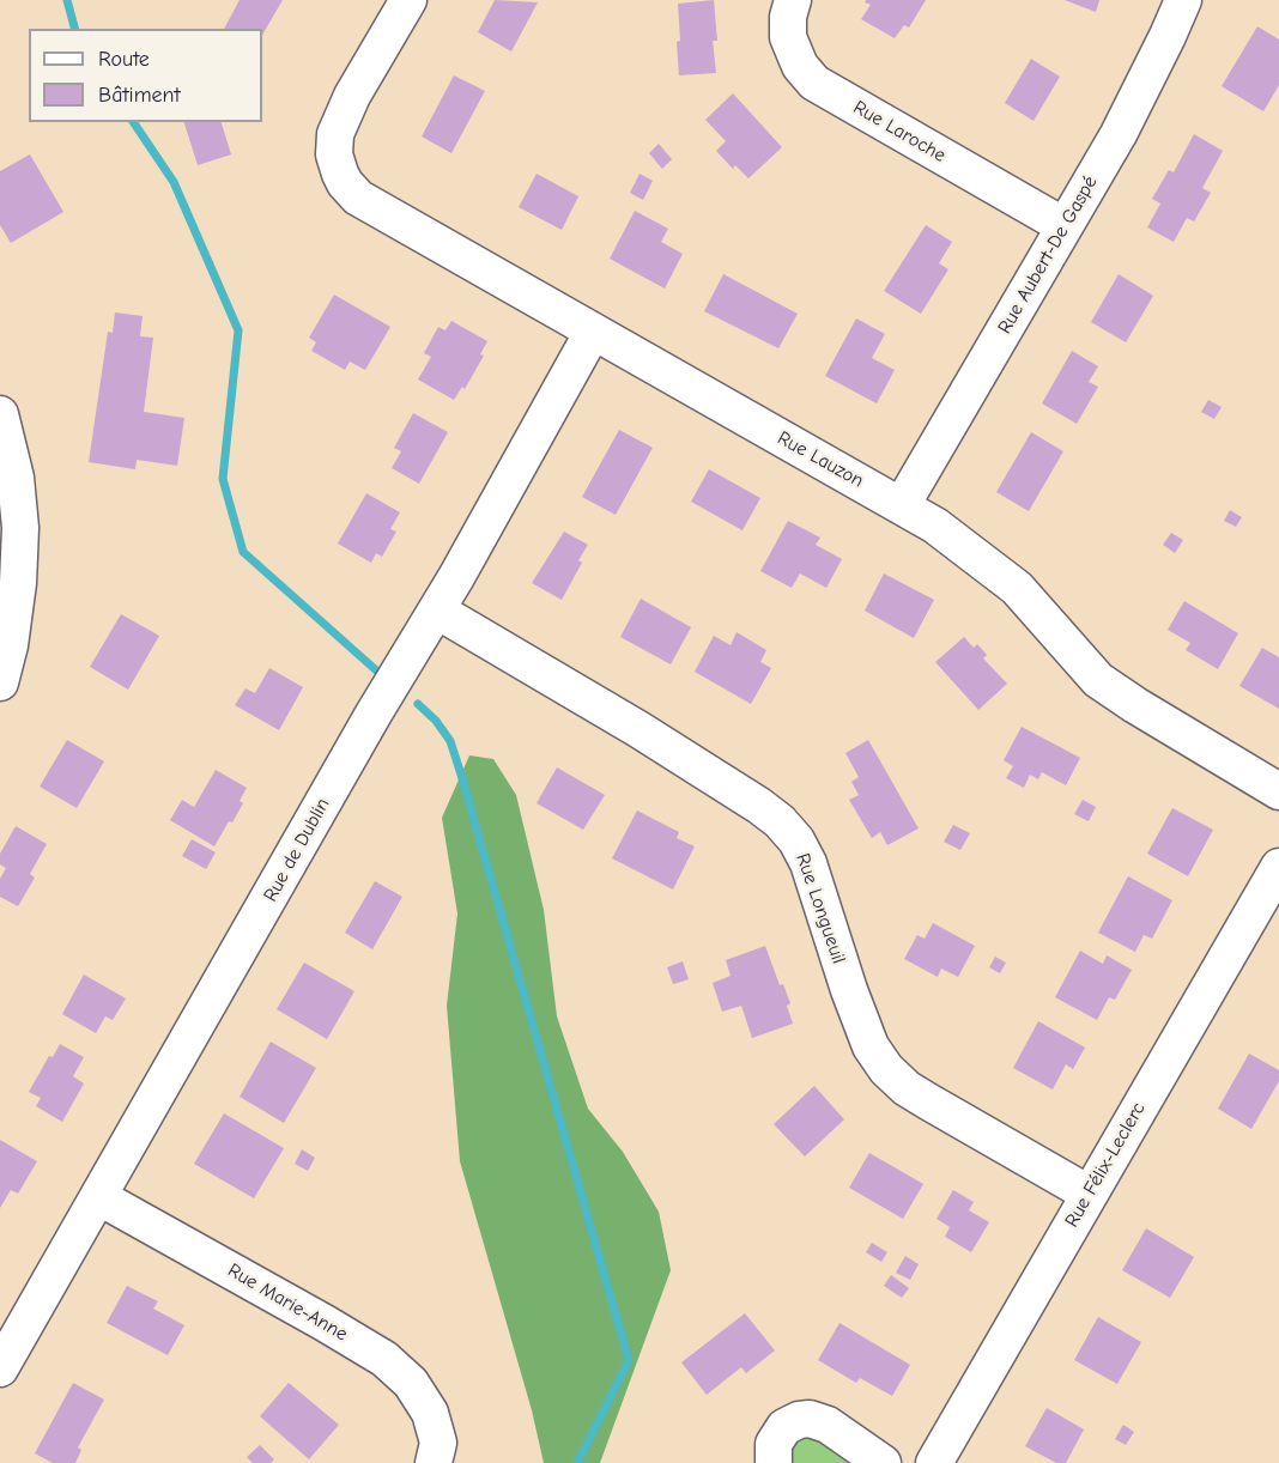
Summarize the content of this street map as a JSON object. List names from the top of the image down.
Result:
{
  "streets": {
    "street": [
      "Rue Laroche",
      "Rue Aubert-De Gaspé",
      "Rue Lauzon",
      "Rue de Dublin",
      "Rue Longueuil",
      "Rue Félix-Leclerc",
      "Rue Marie-Anne"
    ]
  },
  "crossings": [
    ["Rue Laroche", "Rue Aubert-De Gaspé"],
    ["Rue Aubert-De Gaspé", "Rue Lauzon"],
    ["Rue Lauzon", "Rue de Dublin"],
    ["Rue de Dublin", "Rue Longueuil"],
    ["Rue de Dublin", "Rue Marie-Anne"],
    ["Rue Longueuil", "Rue Félix-Leclerc"]
  ],
  "legend": ["Route", "Bâtiment"]
}
